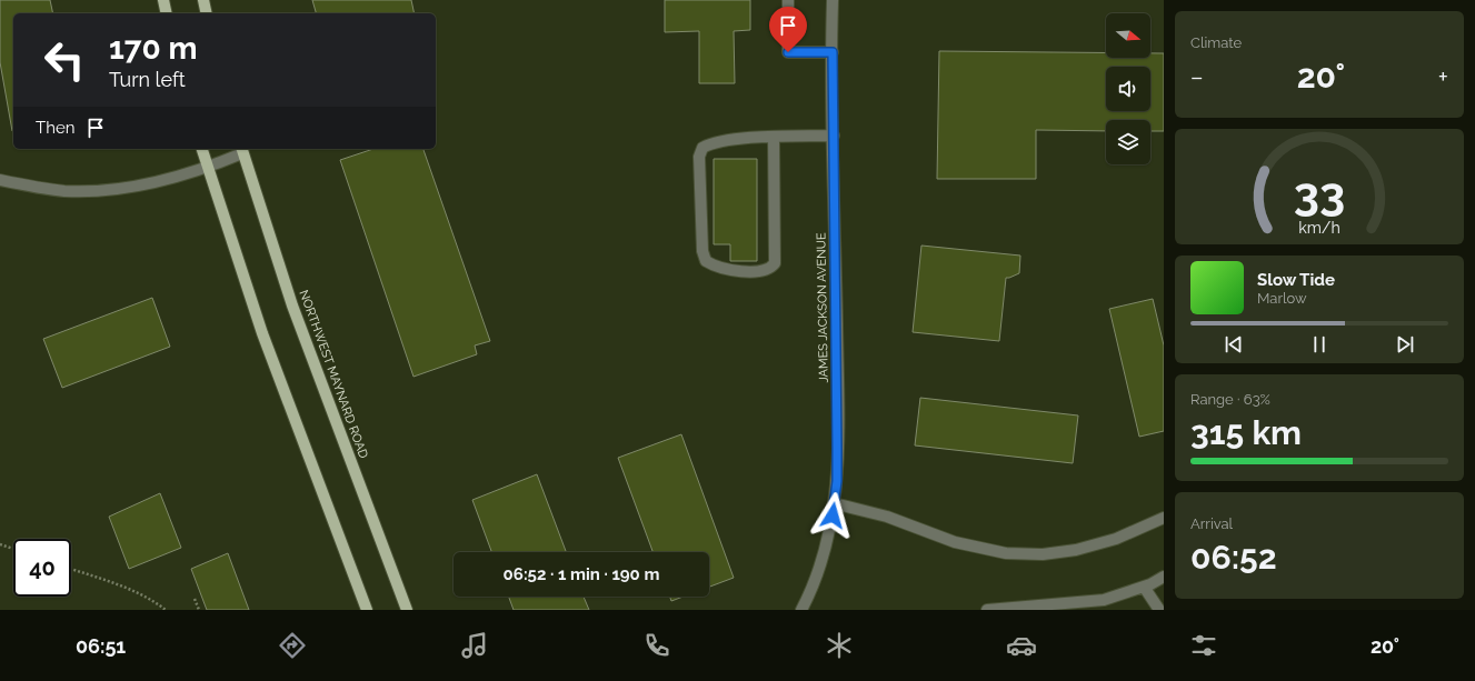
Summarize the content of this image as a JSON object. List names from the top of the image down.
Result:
{
  "streets": {
    "main road": ["NORTHWEST MAYNARD ROAD"],
    "street": ["JAMES JACKSON AVENUE"]
  },
  "north": "right",
  "page": {
    "tile": [
      "Climate",
      ["Range · 63%", "315 km"],
      ["Arrival", "06:52"]
    ],
    "turn": ["170 m", "Turn left"],
    "heat": ["−", "20°", "+"],
    "then": "Then",
    "song": ["Slow Tide", "Marlow"],
    "limit": "40",
    "trip": "06:52 · 1 min · 190 m",
    "tabs": ["06:51", "20°"],
    "gauge": ["33", "km/h"]
  }
}
